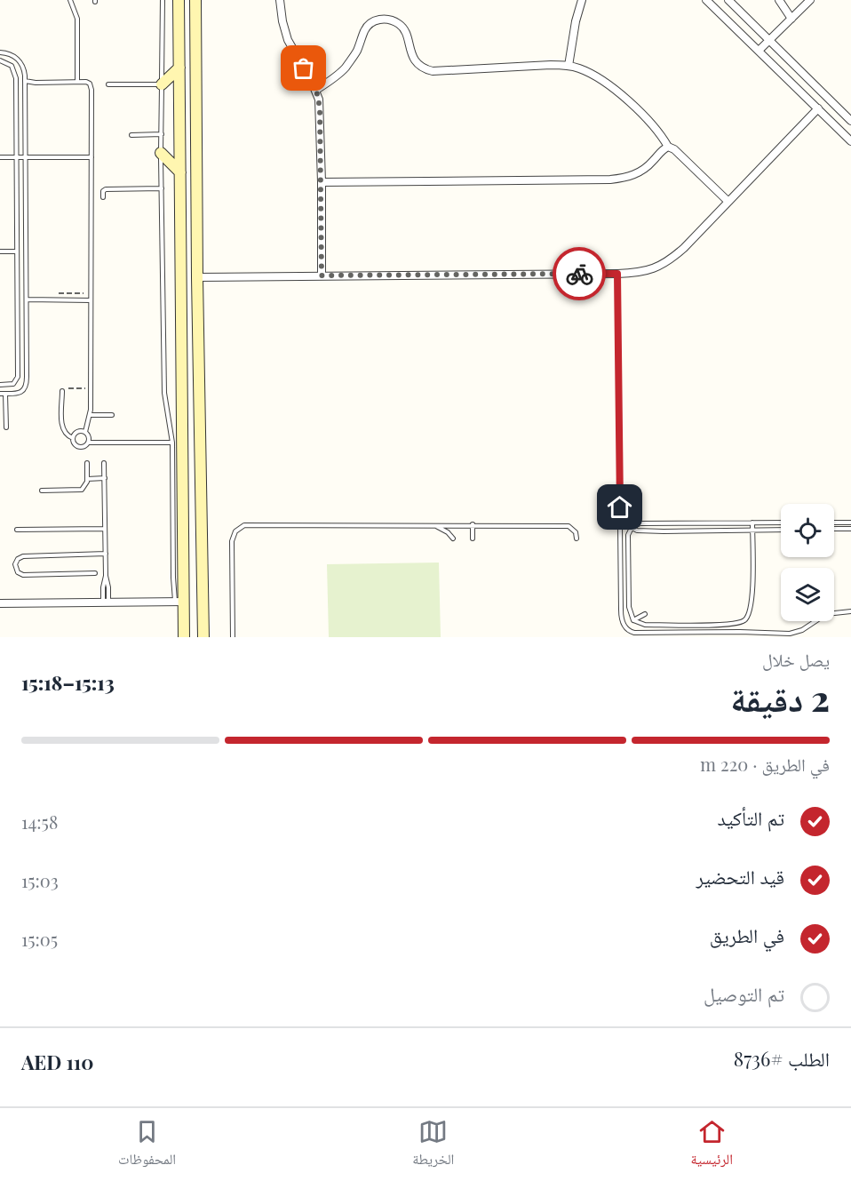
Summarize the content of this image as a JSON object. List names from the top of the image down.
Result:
{
  "page": {
    "heading": ["2 دقيقة", "يصل خلال", "15:13–15:18"],
    "panel": ["الطلب #8736", "AED 110"],
    "bar": "في الطريق · 220 m",
    "list": [
      ["تم التأكيد", "14:58"],
      ["قيد التحضير", "15:03"],
      ["في الطريق", "15:05"],
      "تم التوصيل"
    ],
    "tabs": ["الرئيسية", "الخريطة", "المحفوظات"]
  }
}
